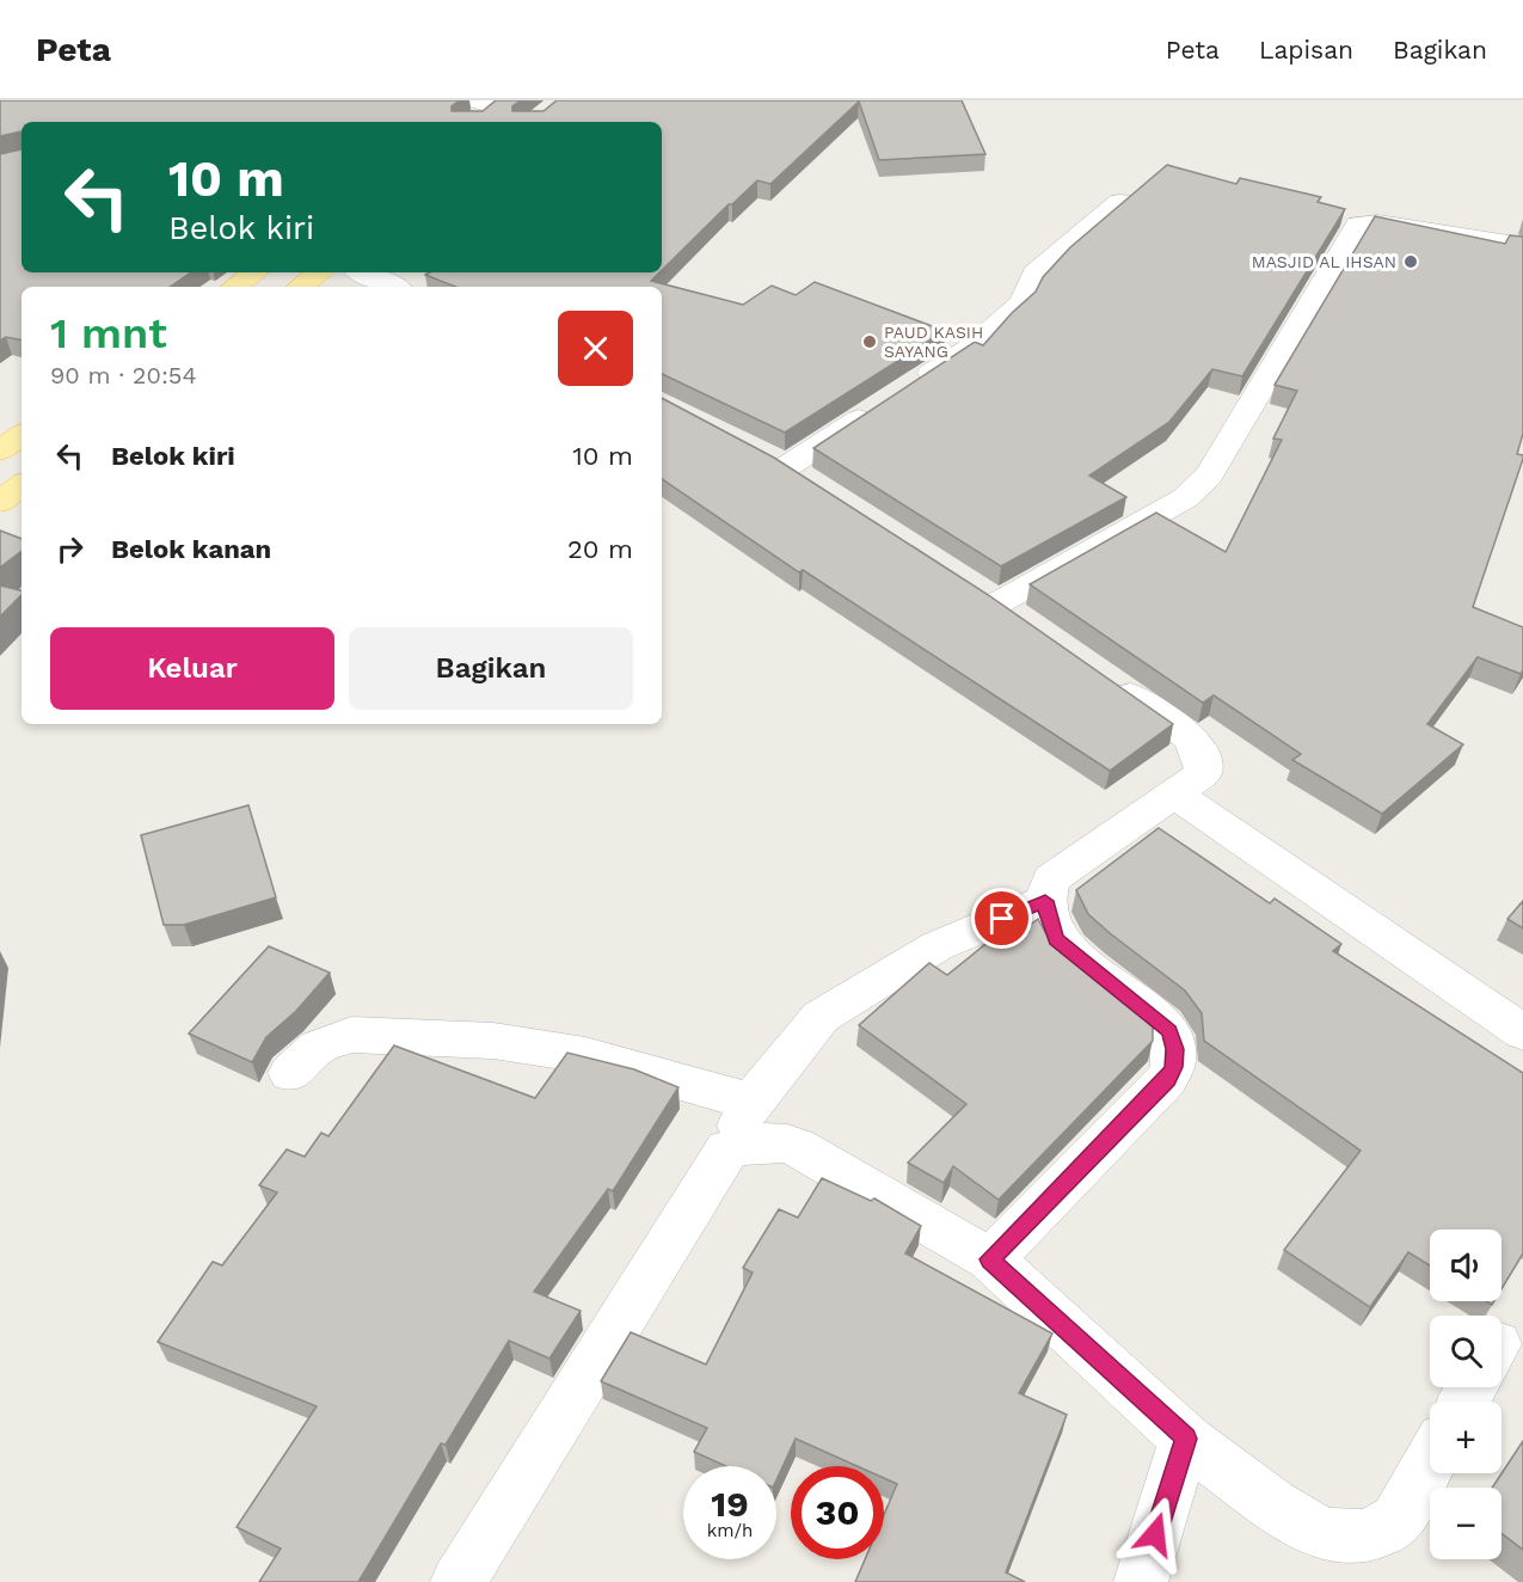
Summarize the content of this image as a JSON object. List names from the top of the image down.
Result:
{
  "places": ["MASJID AL IHSAN", "PAUD KASIH SAYANG"],
  "page": {
    "header": "Peta",
    "nav": ["Peta", "Lapisan", "Bagikan"],
    "turn": ["10 m", "Belok kiri"],
    "heading": ["1 mnt", "90 m · 20:54"],
    "list": [
      {
        "name": "Belok kiri",
        "value": "10 m"
      },
      {
        "name": "Belok kanan",
        "value": "20 m"
      }
    ],
    "buttons": ["Keluar", "Bagikan"],
    "map_buttons": ["+", "−"],
    "speed": "19 km/h",
    "limit": "30"
  }
}
